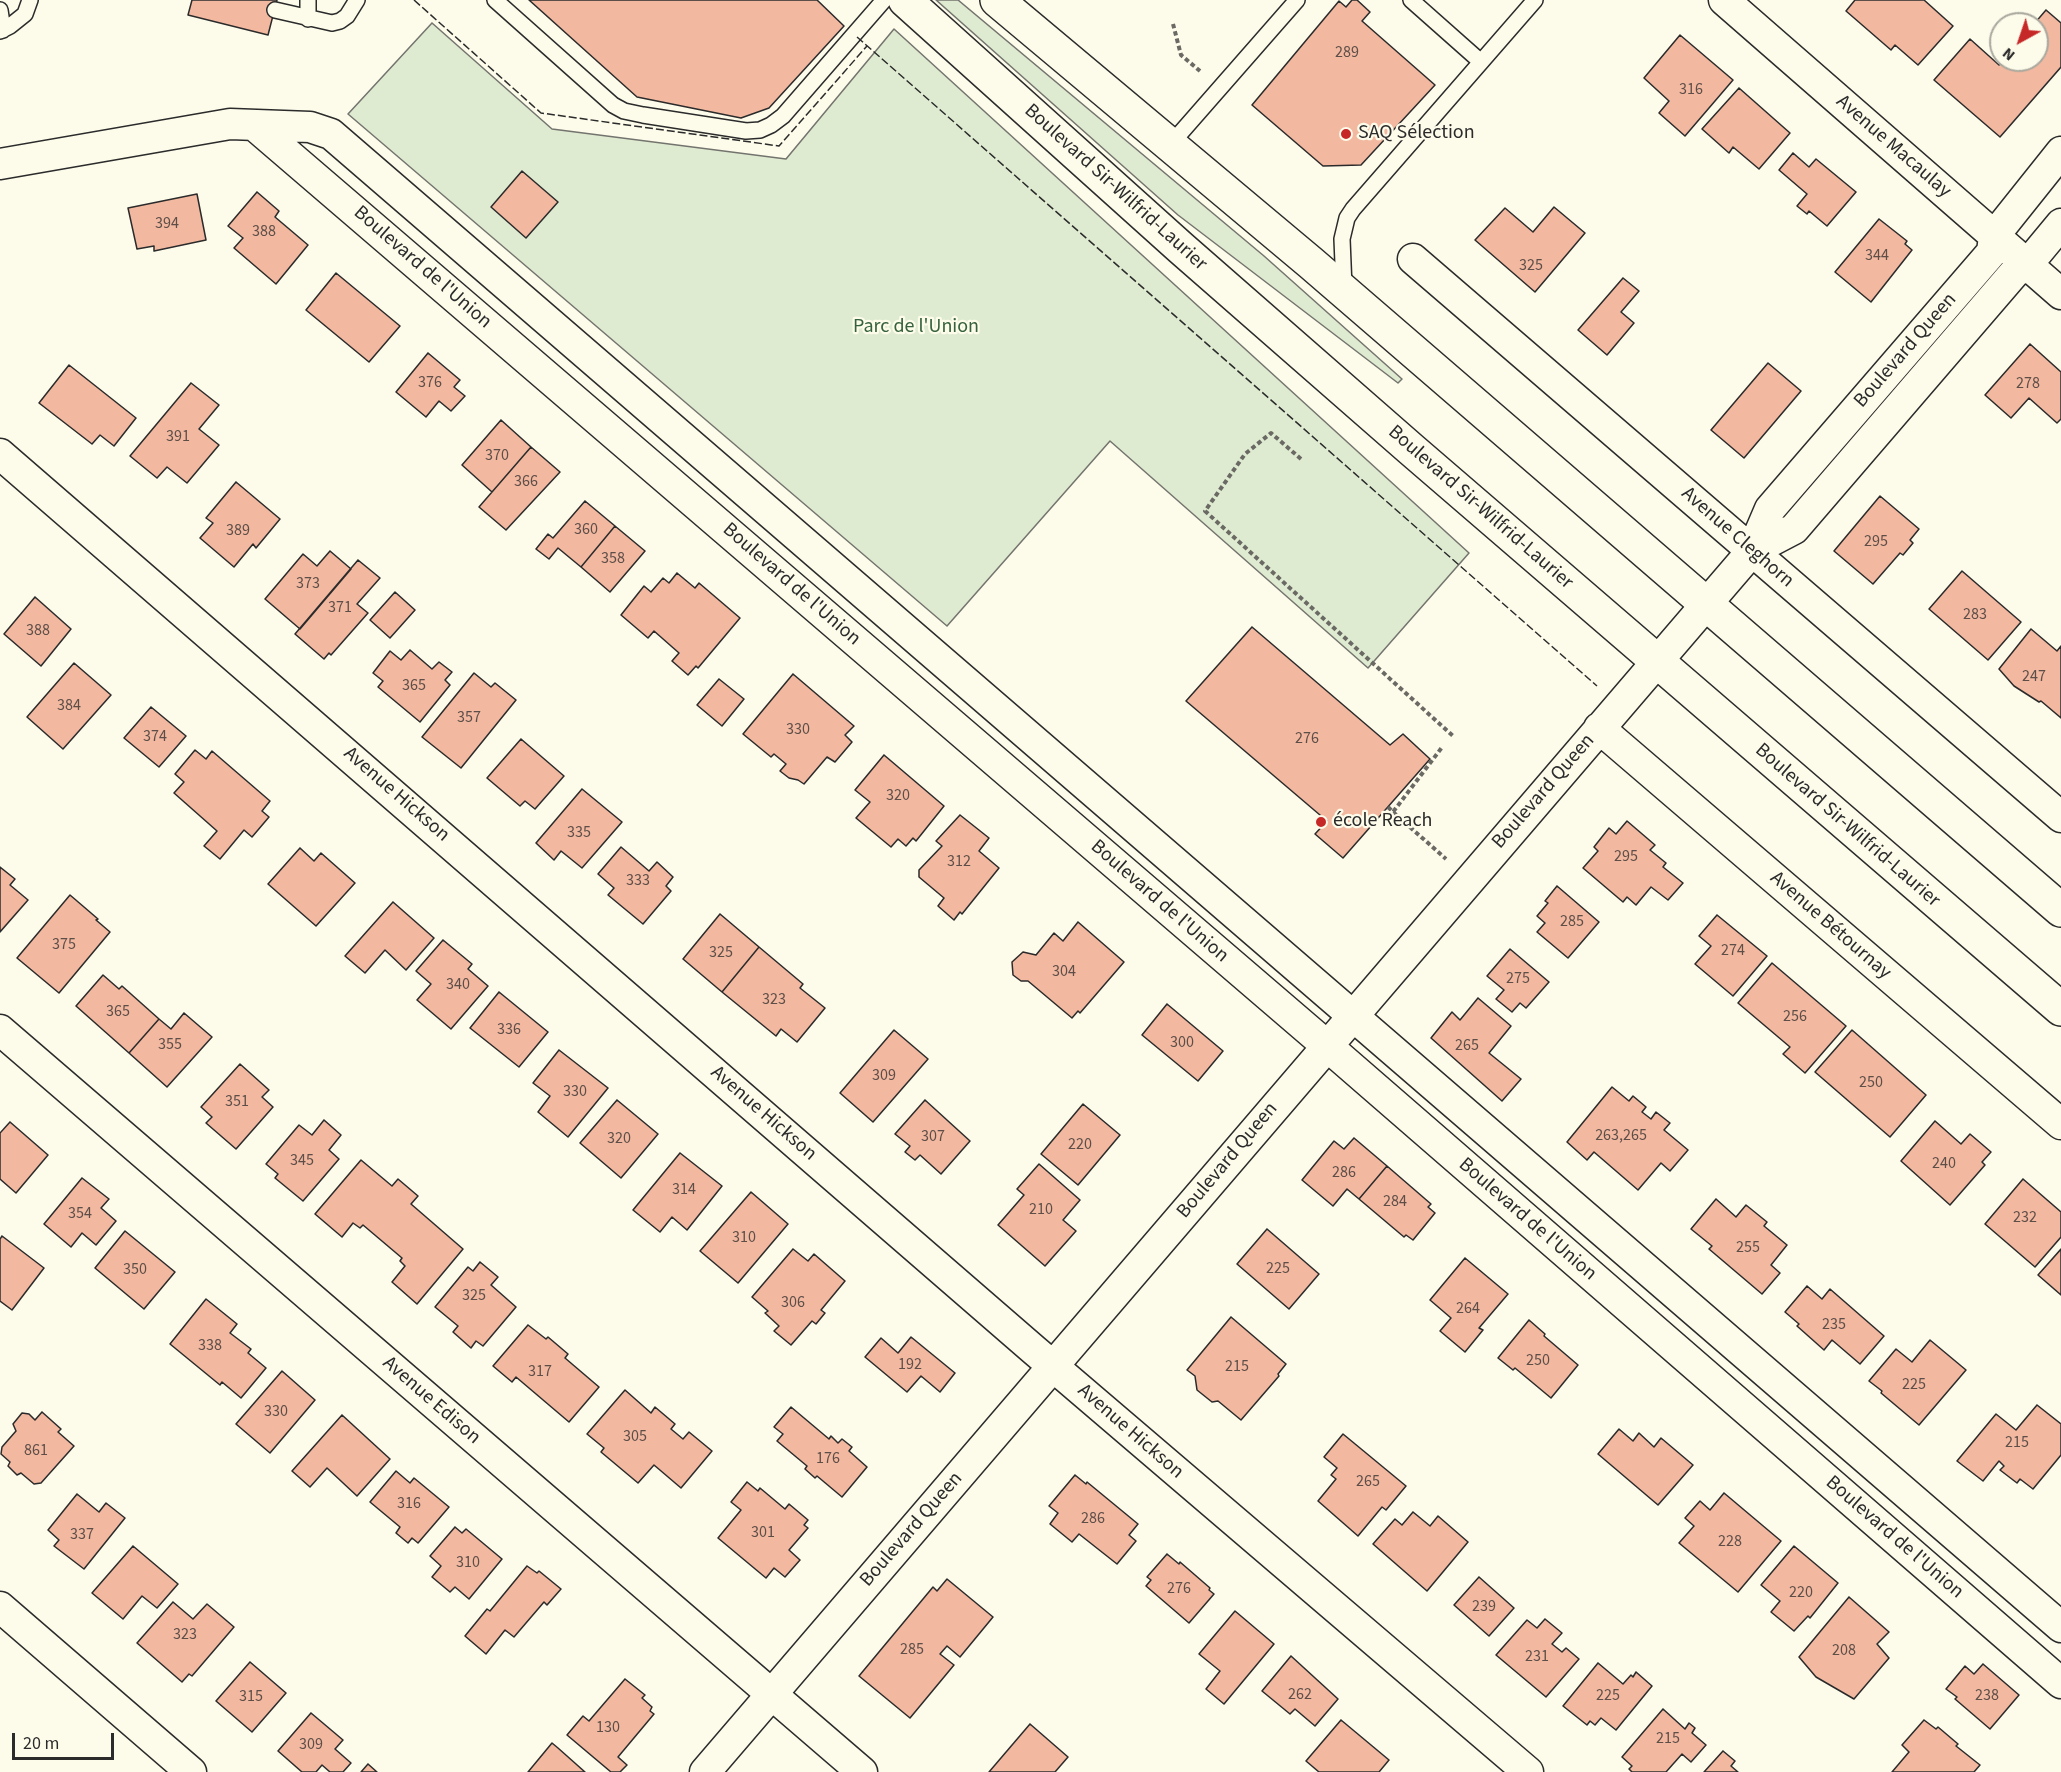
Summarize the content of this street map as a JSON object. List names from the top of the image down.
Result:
{
  "streets": {
    "main road": ["Boulevard Sir-Wilfrid-Laurier"],
    "street": [
      "Avenue Macaulay",
      "Boulevard de l'Union",
      "Boulevard Queen",
      "Avenue Cleghorn",
      "Avenue Hickson",
      "Avenue Bétournay",
      "Avenue Edison"
    ]
  },
  "crossings": [
    ["Avenue Macaulay", "Boulevard Queen"],
    ["Boulevard Sir-Wilfrid-Laurier", "Boulevard Queen"],
    ["Boulevard de l'Union", "Boulevard Queen"],
    ["Boulevard Queen", "Avenue Cleghorn"],
    ["Boulevard Queen", "Avenue Hickson"],
    ["Boulevard Queen", "Avenue Bétournay"],
    ["Boulevard Queen", "Avenue Edison"]
  ],
  "parks": ["Parc de l'Union"],
  "places": ["SAQ Sélection", "école Reach"],
  "house_numbers": [
    "289",
    "316",
    "394",
    "388",
    "344",
    "325",
    "376",
    "278",
    "391",
    "370",
    "366",
    "360",
    "389",
    "295",
    "358",
    "373",
    "371",
    "283",
    "388",
    "247",
    "365",
    "384",
    "357",
    "330",
    "374",
    "276",
    "320",
    "335",
    "295",
    "312",
    "333",
    "285",
    "375",
    "274",
    "325",
    "304",
    "275",
    "340",
    "323",
    "365",
    "256",
    "336",
    "300",
    "355",
    "265",
    "309",
    "250",
    "330",
    "351",
    "263,265",
    "307",
    "320",
    "220",
    "345",
    "240",
    "286",
    "314",
    "284",
    "210",
    "354",
    "232",
    "310",
    "255",
    "225",
    "350",
    "325",
    "306",
    "264",
    "235",
    "338",
    "250",
    "192",
    "215",
    "317",
    "225",
    "330",
    "305",
    "215",
    "861",
    "176",
    "265",
    "316",
    "286",
    "301",
    "337",
    "228",
    "310",
    "276",
    "220",
    "239",
    "323",
    "285",
    "208",
    "231",
    "262",
    "225",
    "238",
    "315",
    "130",
    "215",
    "309"
  ],
  "scale_bar": "20 m",
  "north": "bottom left"
}
